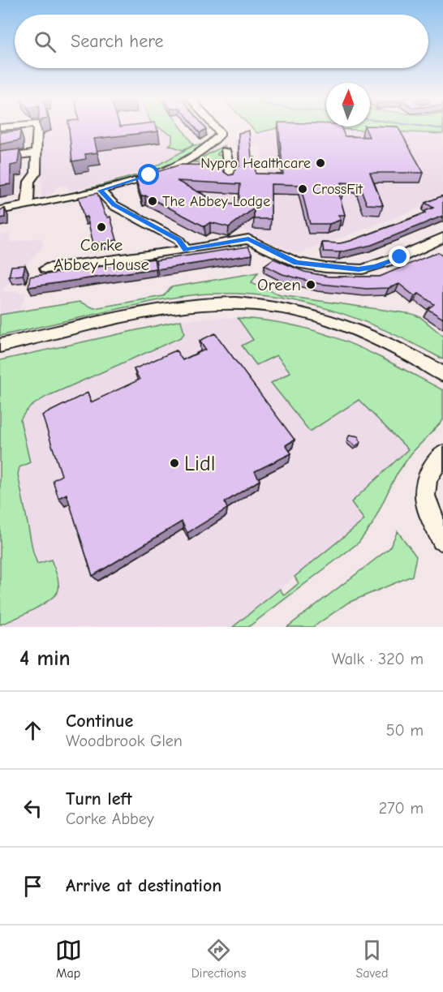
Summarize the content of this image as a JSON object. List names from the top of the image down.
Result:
{
  "places": [
    "Nypro Healthcare",
    "CrossFit",
    "The Abbey Lodge",
    "Corke Abbey House",
    "Oreen",
    "Lidl"
  ],
  "north": "top",
  "page": {
    "search": "Search here",
    "heading": ["4 min", "Walk · 320 m"],
    "list": [
      ["Continue", "Woodbrook Glen", "50 m"],
      ["Turn left", "Corke Abbey", "270 m"],
      "Arrive at destination"
    ],
    "nav": ["Map", "Directions", "Saved"]
  }
}
